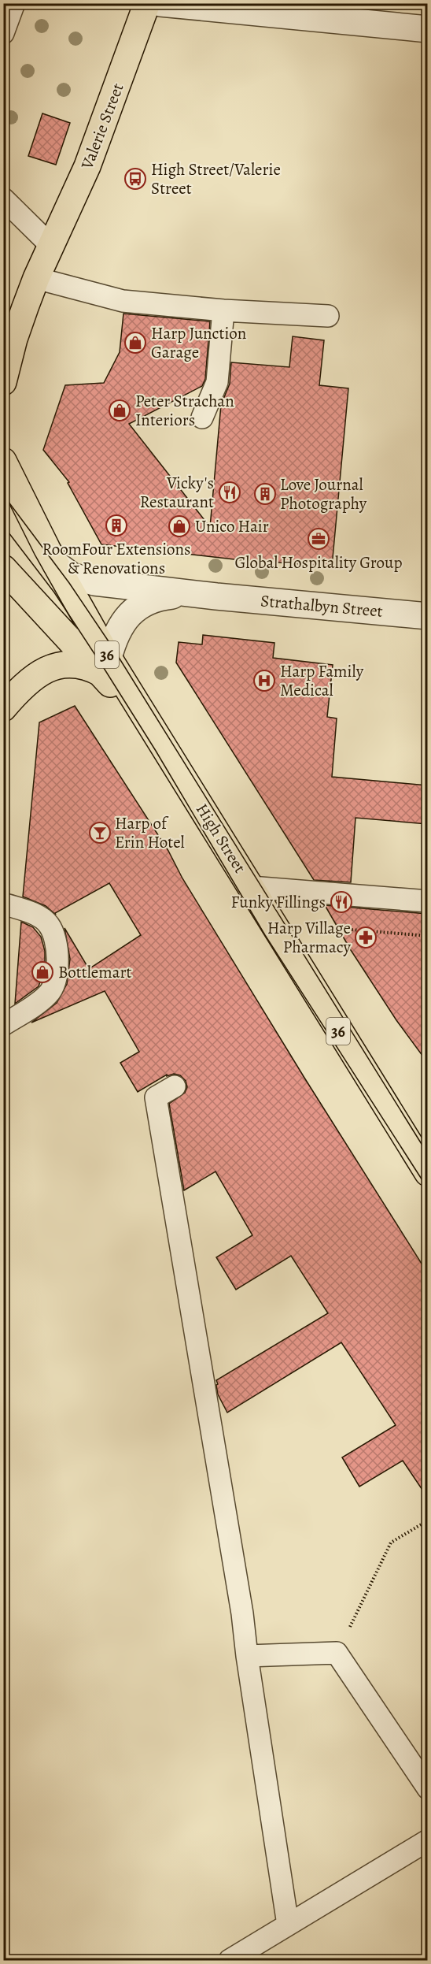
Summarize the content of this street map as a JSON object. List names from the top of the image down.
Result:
{
  "streets": {
    "main road": ["Valerie Street", "36", "High Street"],
    "street": ["Strathalbyn Street"]
  },
  "crossings": [
    ["Strathalbyn Street", "High Street"]
  ],
  "places": {
    "bus stop": ["High Street/Valerie Street"],
    "shop": [
      "Harp Junction Garage",
      "Peter Strachan Interiors",
      "Unico Hair",
      "Bottlemart"
    ],
    "restaurant": ["Vicky's Restaurant", "Funky Fillings"],
    "building": ["Love Journal Photography", "RoomFour Extensions & Renovations"],
    "office": ["Global Hospitality Group"],
    "hospital": ["Harp Family Medical"],
    "bar": ["Harp of Erin Hotel"],
    "pharmacy": ["Harp Village Pharmacy"]
  }
}
